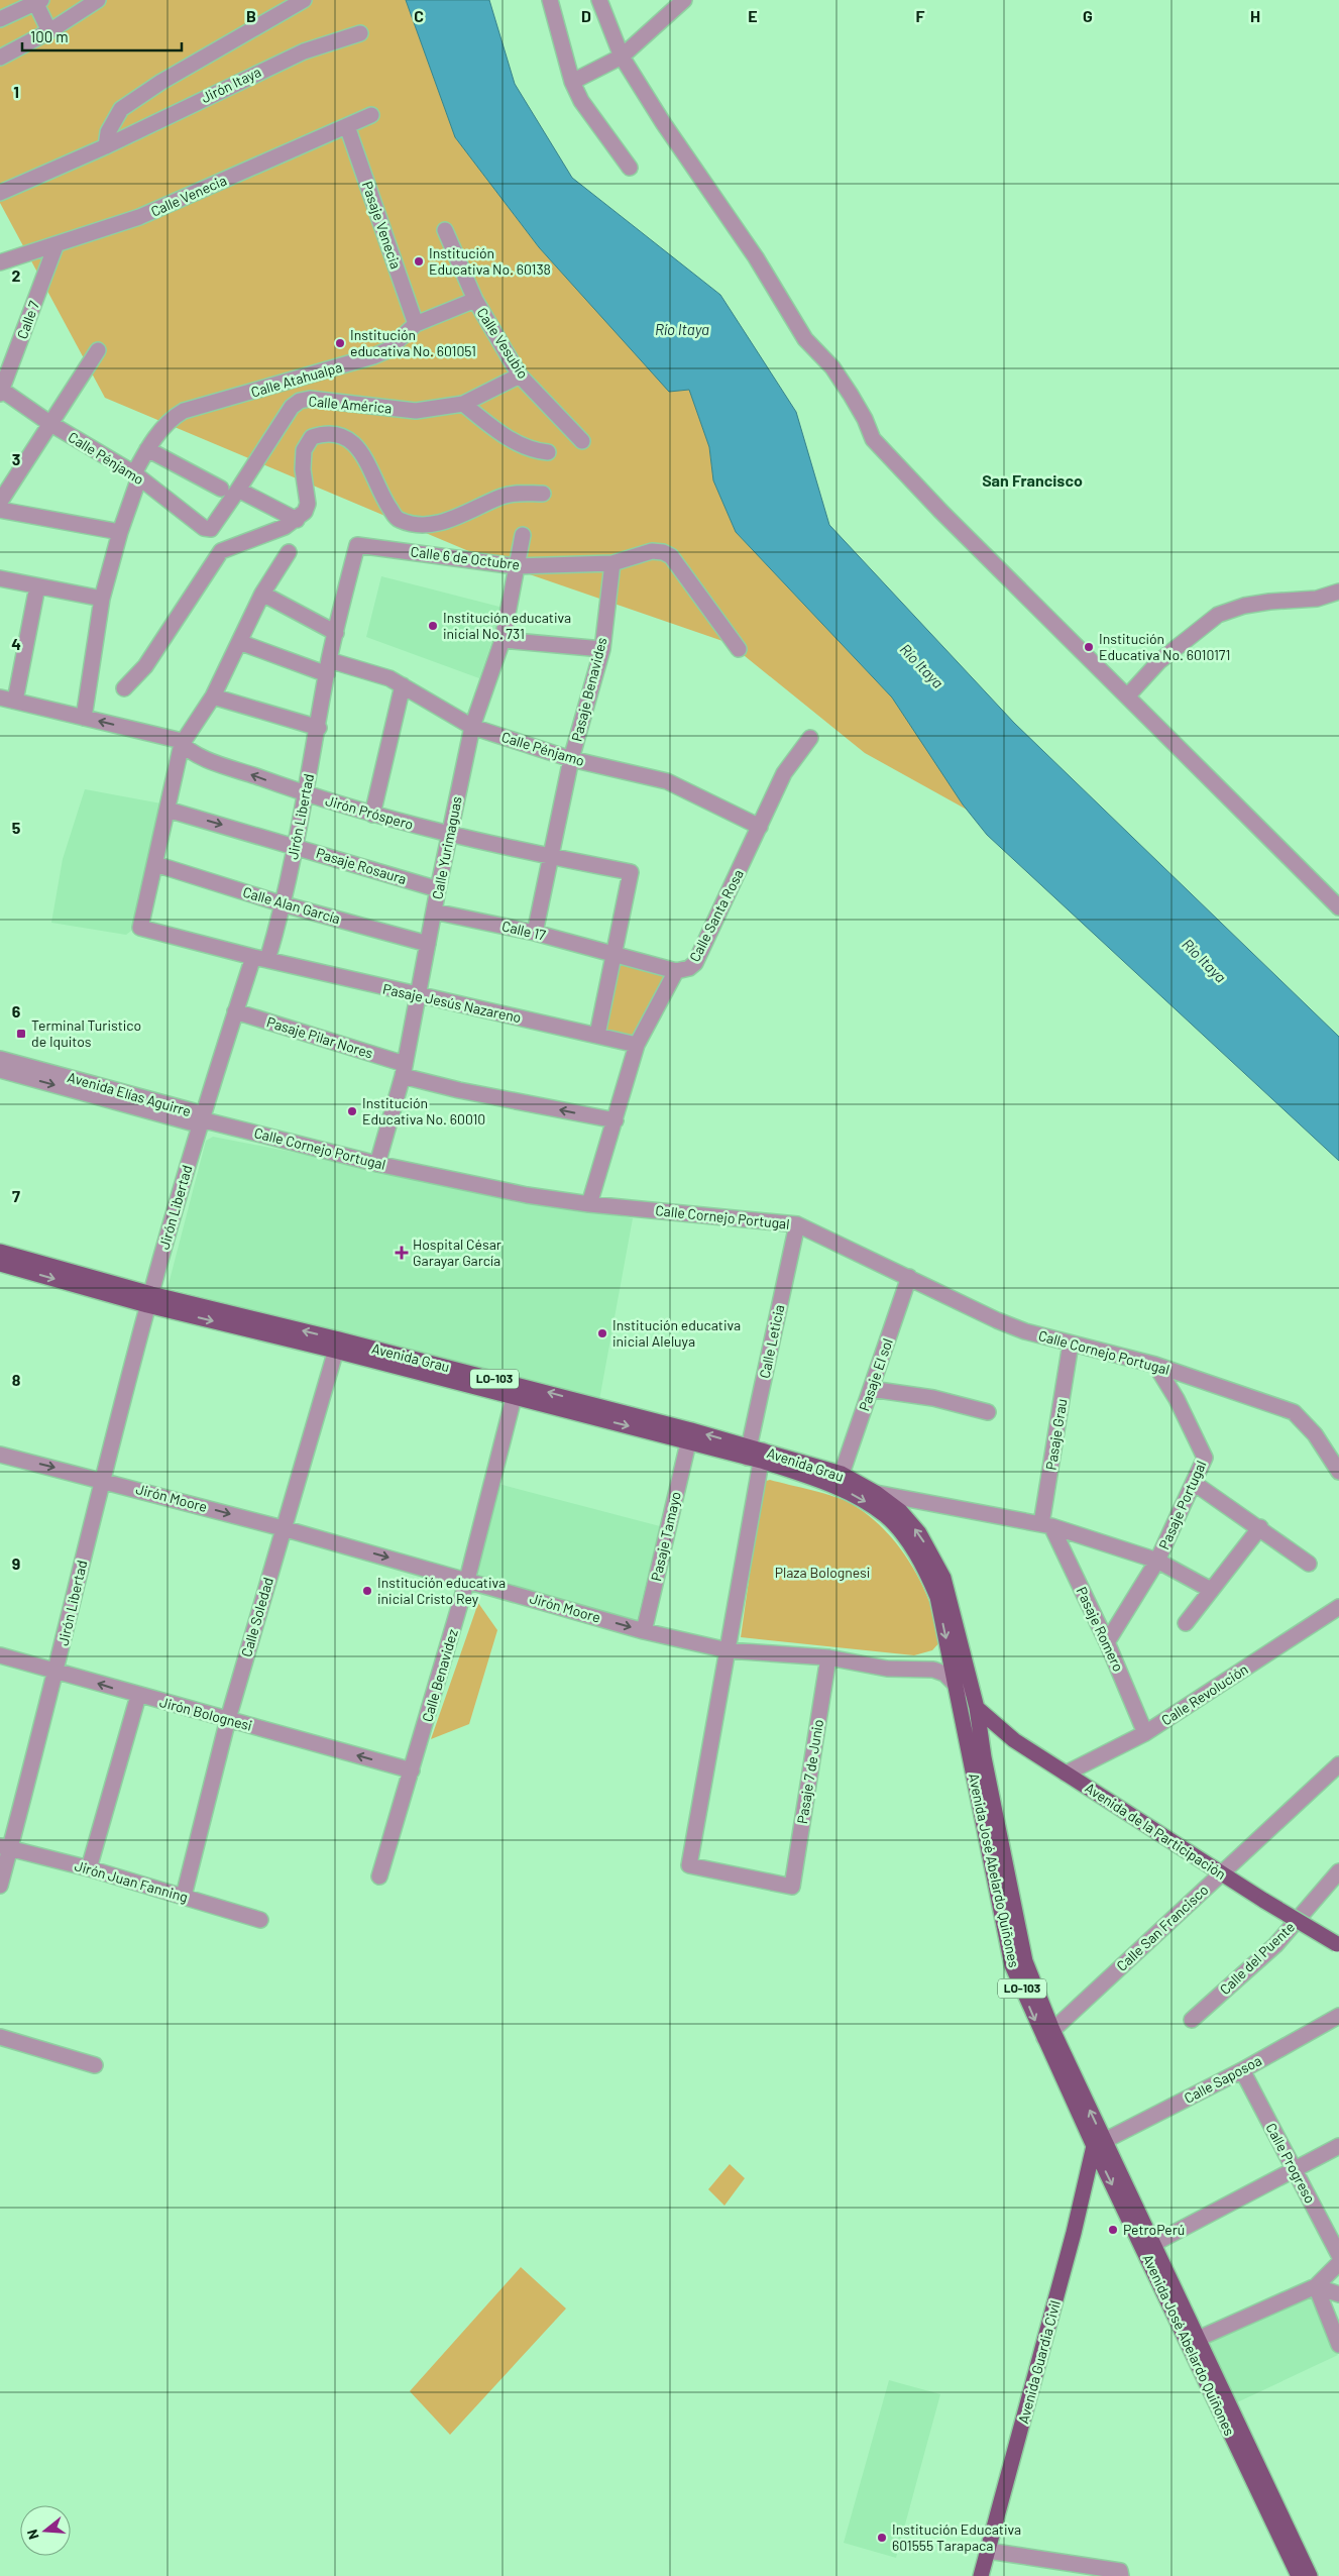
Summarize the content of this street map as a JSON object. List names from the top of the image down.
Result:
{
  "streets": {
    "main road": [
      "Avenida Grau",
      "LO-103",
      "Avenida de la Participación",
      "Avenida José Abelardo Quiñones",
      "Avenida Guardia Civil"
    ],
    "street": [
      "Jirón Itaya",
      "Calle Venecia",
      "Pasaje Venecia",
      "Calle 7",
      "Calle Vesubio",
      "Calle Atahualpa",
      "Calle América",
      "Calle Pénjamo",
      "Calle 6 de Octubre",
      "Pasaje Benavides",
      "Jirón Próspero",
      "Jirón Libertad",
      "Calle Yurimaguas",
      "Pasaje Rosaura",
      "Calle Alan García",
      "Calle Santa Rosa",
      "Calle 17",
      "Pasaje Jesús Nazareno",
      "Pasaje Pilar Nores",
      "Avenida Elías Aguirre",
      "Calle Cornejo Portugal",
      "Calle Leticia",
      "Pasaje El sol",
      "Pasaje Grau",
      "Jirón Moore",
      "Pasaje Portugal",
      "Pasaje Tamayo",
      "Calle Soledad",
      "Pasaje Romero",
      "Calle Benavidez",
      "Calle Revolución",
      "Jirón Bolognesi",
      "Pasaje 7 de Junio",
      "Jirón Juan Fanning",
      "Calle San Francisco",
      "Calle del Puente",
      "Calle Saposoa",
      "Calle Progreso"
    ]
  },
  "crossings": [
    ["Calle Venecia", "Pasaje Venecia"],
    ["Calle Venecia", "Calle 7"],
    ["Pasaje Venecia", "Calle Atahualpa"],
    ["Calle 7", "Calle Pénjamo"],
    ["Calle Vesubio", "Calle Atahualpa"],
    ["Calle Vesubio", "Calle América"],
    ["Calle Atahualpa", "Calle Pénjamo"],
    ["Calle Atahualpa", "Jirón Próspero"],
    ["Calle América", "Calle Pénjamo"],
    ["Calle Pénjamo", "Pasaje Benavides"],
    ["Calle Pénjamo", "Jirón Libertad"],
    ["Calle Pénjamo", "Calle Yurimaguas"],
    ["Calle Pénjamo", "Calle Santa Rosa"],
    ["Calle 6 de Octubre", "Pasaje Benavides"],
    ["Calle 6 de Octubre", "Jirón Libertad"],
    ["Calle 6 de Octubre", "Calle Yurimaguas"],
    ["Pasaje Benavides", "Jirón Próspero"],
    ["Pasaje Benavides", "Calle 17"],
    ["Jirón Próspero", "Jirón Libertad"],
    ["Jirón Próspero", "Calle Yurimaguas"],
    ["Jirón Próspero", "Calle 17"],
    ["Jirón Libertad", "Pasaje Rosaura"],
    ["Jirón Libertad", "Calle Alan García"],
    ["Jirón Libertad", "Pasaje Jesús Nazareno"],
    ["Jirón Libertad", "Pasaje Pilar Nores"],
    ["Jirón Libertad", "Avenida Elías Aguirre"],
    ["Jirón Libertad", "Calle Cornejo Portugal"],
    ["Jirón Libertad", "Avenida Grau"],
    ["Jirón Libertad", "Jirón Moore"],
    ["Jirón Libertad", "Jirón Bolognesi"],
    ["Jirón Libertad", "Jirón Juan Fanning"],
    ["Calle Yurimaguas", "Pasaje Rosaura"],
    ["Calle Yurimaguas", "Calle Alan García"],
    ["Calle Yurimaguas", "Calle 17"],
    ["Calle Yurimaguas", "Pasaje Jesús Nazareno"],
    ["Calle Yurimaguas", "Pasaje Pilar Nores"],
    ["Calle Yurimaguas", "Calle Cornejo Portugal"],
    ["Calle Alan García", "Pasaje Jesús Nazareno"],
    ["Calle Santa Rosa", "Calle 17"],
    ["Calle Santa Rosa", "Pasaje Jesús Nazareno"],
    ["Calle Santa Rosa", "Pasaje Pilar Nores"],
    ["Calle Santa Rosa", "Calle Cornejo Portugal"],
    ["Avenida Elías Aguirre", "Calle Cornejo Portugal"],
    ["Calle Cornejo Portugal", "Calle Leticia"],
    ["Calle Cornejo Portugal", "Pasaje El sol"],
    ["Calle Cornejo Portugal", "Pasaje Grau"],
    ["Calle Cornejo Portugal", "Pasaje Portugal"],
    ["Calle Leticia", "Avenida Grau"],
    ["Calle Leticia", "Jirón Moore"],
    ["Calle Leticia", "Pasaje 7 de Junio"],
    ["Calle Leticia", "Avenida José Abelardo Quiñones"],
    ["Avenida Grau", "Pasaje El sol"],
    ["Avenida Grau", "Pasaje Grau"],
    ["Avenida Grau", "Pasaje Portugal"],
    ["Avenida Grau", "Pasaje Tamayo"],
    ["Avenida Grau", "Calle Soledad"],
    ["Avenida Grau", "Pasaje Romero"],
    ["Avenida Grau", "Calle Benavidez"],
    ["Avenida Grau", "Avenida José Abelardo Quiñones"],
    ["Pasaje Grau", "Pasaje Romero"],
    ["Jirón Moore", "Pasaje Tamayo"],
    ["Jirón Moore", "Calle Soledad"],
    ["Jirón Moore", "Calle Benavidez"],
    ["Jirón Moore", "Pasaje 7 de Junio"],
    ["Jirón Moore", "Avenida de la Participación"],
    ["Jirón Moore", "Avenida José Abelardo Quiñones"],
    ["Pasaje Portugal", "Pasaje Romero"],
    ["Calle Soledad", "Jirón Bolognesi"],
    ["Calle Soledad", "Jirón Juan Fanning"],
    ["Pasaje Romero", "Calle Revolución"],
    ["Calle Benavidez", "Jirón Bolognesi"],
    ["Calle Revolución", "Avenida de la Participación"],
    ["Avenida de la Participación", "Avenida José Abelardo Quiñones"],
    ["Avenida de la Participación", "Calle San Francisco"],
    ["Avenida José Abelardo Quiñones", "Calle San Francisco"],
    ["Avenida José Abelardo Quiñones", "Calle Saposoa"],
    ["Avenida José Abelardo Quiñones", "Avenida Guardia Civil"],
    ["Calle Saposoa", "Calle Progreso"],
    ["Calle Saposoa", "Avenida Guardia Civil"]
  ],
  "one_way": ["Pasaje Pilar Nores", "Jirón Moore", "Jirón Bolognesi"],
  "districts": ["San Francisco"],
  "water": ["Río Itaya"],
  "parks": ["Plaza Bolognesi"],
  "places": {
    "other": [
      "Institución Educativa No. 60138",
      "Institución educativa No. 601051",
      "Institución educativa inicial No. 731",
      "Institución Educativa No. 6010171",
      "Institución Educativa No. 60010",
      "Institución educativa inicial Aleluya",
      "Institución educativa inicial Cristo Rey",
      "PetroPerú",
      "Institución Educativa 601555 Tarapaca"
    ],
    "transit": ["Terminal Turistico de Iquitos"],
    "health": ["Hospital César Garayar García"]
  },
  "scale_bar": "100 m",
  "north": "left",
  "grid": {
    "columns": [
      "B",
      "C",
      "D",
      "E",
      "F",
      "G",
      "H"
    ],
    "rows": [
      "1",
      "2",
      "3",
      "4",
      "5",
      "6",
      "7",
      "8",
      "9"
    ]
  }
}
